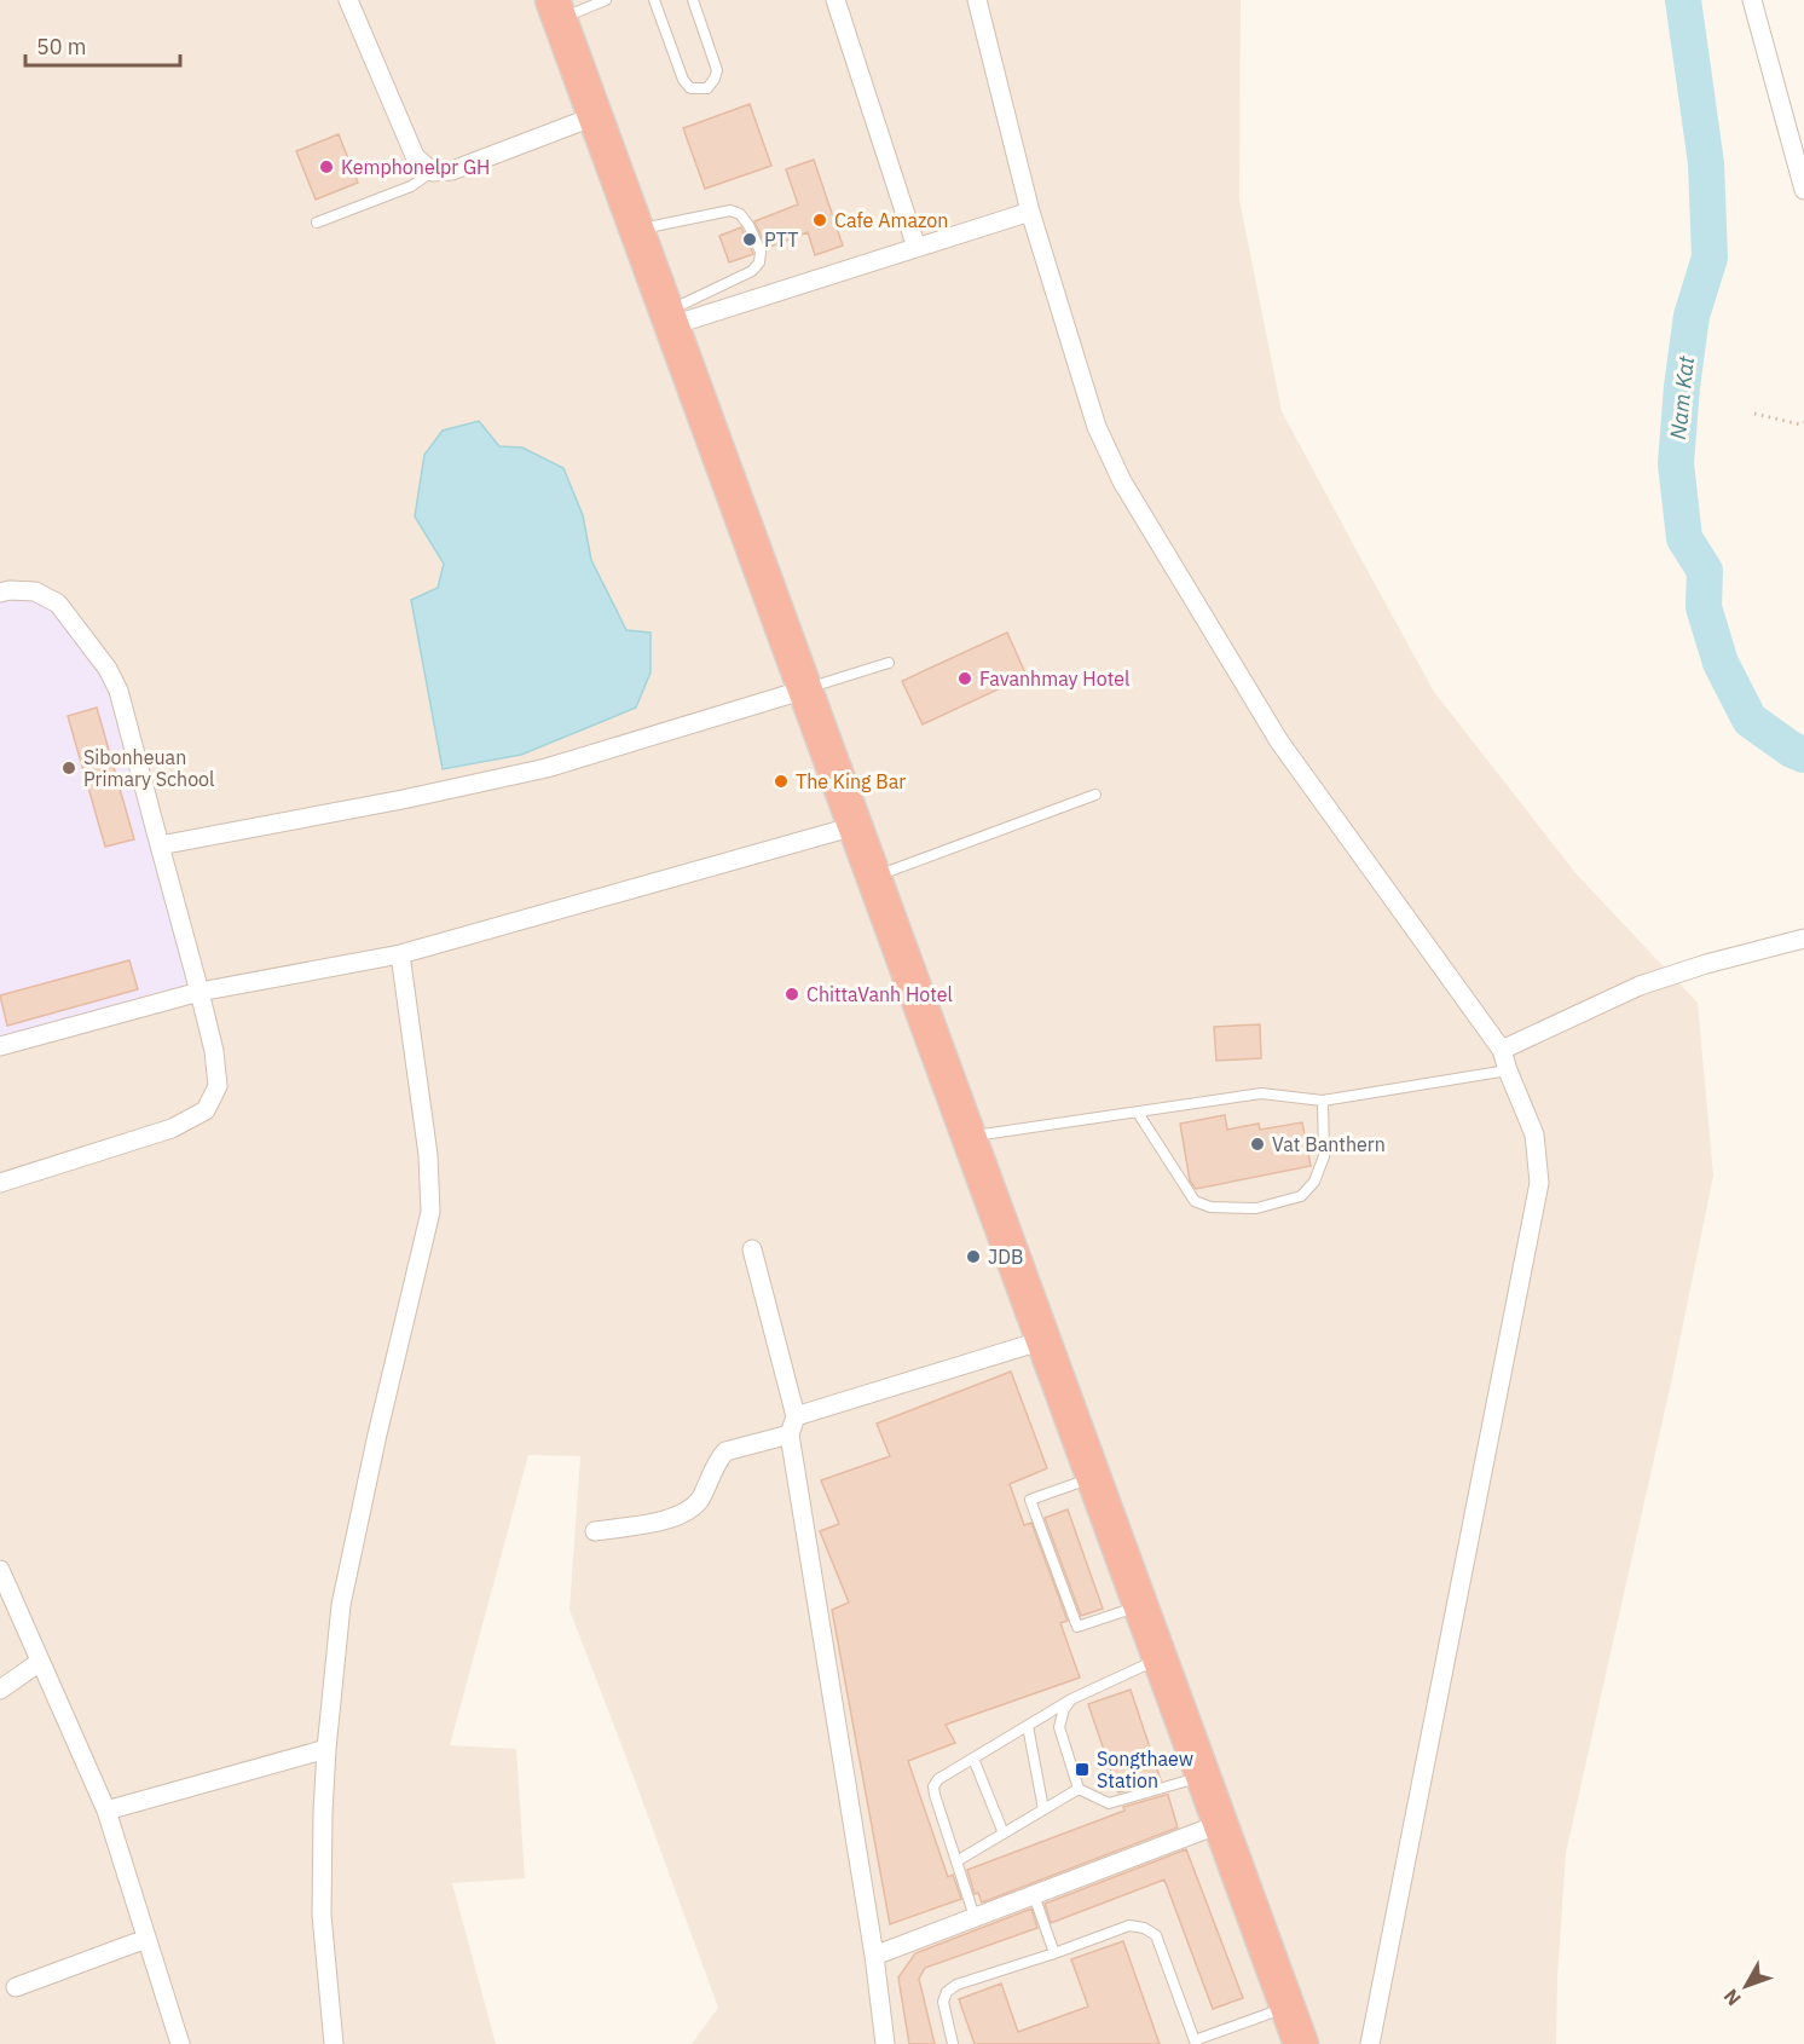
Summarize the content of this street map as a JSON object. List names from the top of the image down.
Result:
{
  "water": ["Nam Kat"],
  "places": {
    "other": [
      "Kemphonelpr GH",
      "Cafe Amazon",
      "PTT",
      "Favanhmay Hotel",
      "Sibonheuan Primary School",
      "The King Bar",
      "ChittaVanh Hotel",
      "Vat Banthern",
      "JDB"
    ],
    "transit": ["Songthaew Station"]
  },
  "scale_bar": "50 m",
  "north": "bottom left"
}
